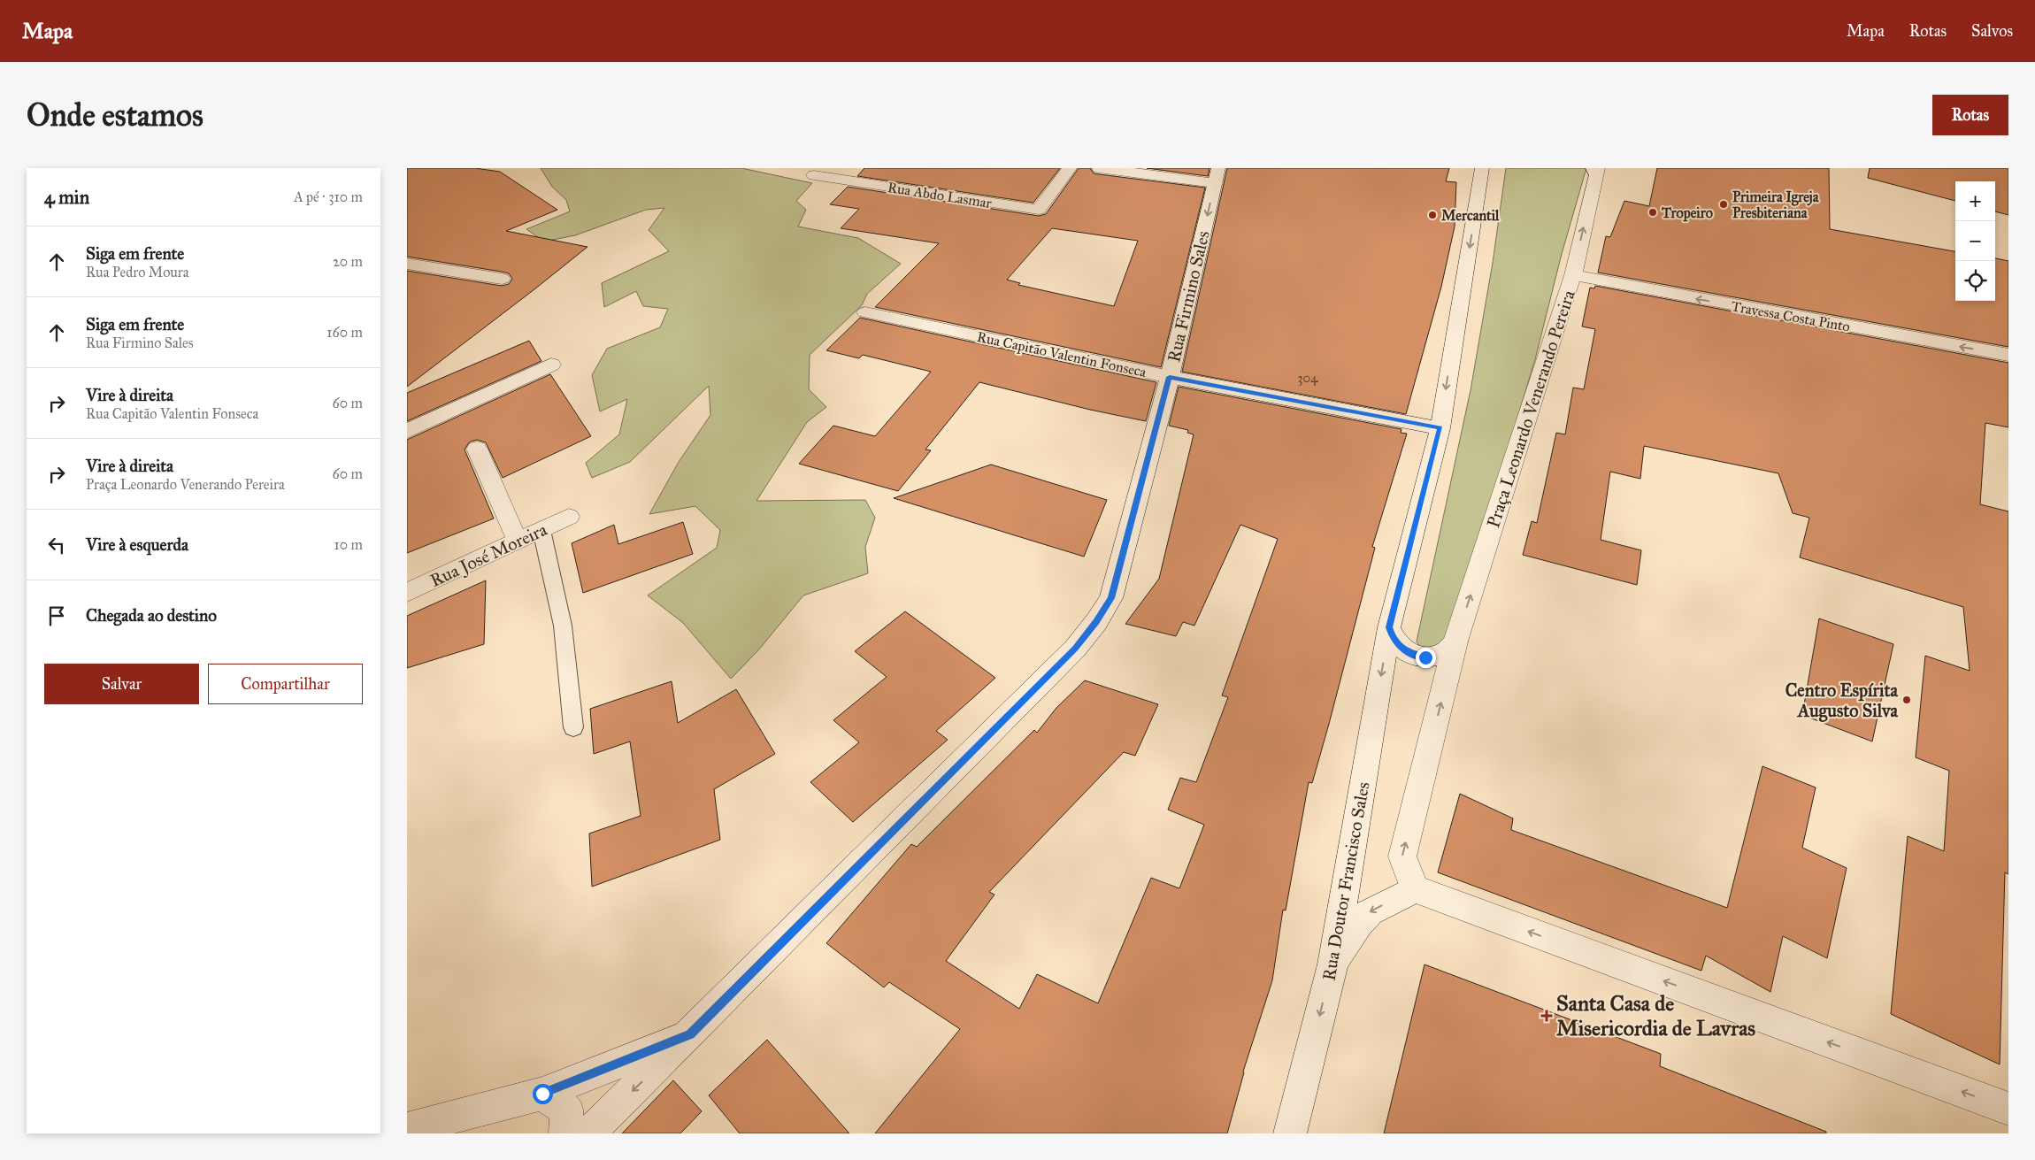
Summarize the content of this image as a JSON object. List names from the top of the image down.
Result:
{
  "streets": {
    "street": [
      "Rua Abdo Lasmar",
      "Rua Firmino Sales",
      "Travessa Costa Pinto",
      "Rua Capitão Valentin Fonseca",
      "Praça Leonardo Venerando Pereira",
      "Rua José Moreira",
      "Rua Doutor Francisco Sales"
    ]
  },
  "crossings": [
    ["Rua Firmino Sales", "Rua Capitão Valentin Fonseca"],
    ["Travessa Costa Pinto", "Praça Leonardo Venerando Pereira"]
  ],
  "one_way": ["Travessa Costa Pinto"],
  "places": {
    "other": [
      "Primeira Igreja Presbiteriana",
      "Tropeiro",
      "Mercantil",
      "Centro Espírita Augusto Silva"
    ],
    "health": ["Santa Casa de Misericordia de Lavras"]
  },
  "house_numbers": ["304"],
  "page": {
    "header": "Mapa",
    "nav": ["Mapa", "Rotas", "Salvos"],
    "buttons": [
      "Rotas",
      ["Salvar", "Compartilhar"]
    ],
    "title": "Onde estamos",
    "heading": ["4 min", "A pé · 310 m"],
    "map_buttons": ["+", "−"],
    "list": [
      ["Siga em frente", "Rua Pedro Moura", "20 m"],
      ["Siga em frente", "Rua Firmino Sales", "160 m"],
      ["Vire à direita", "Rua Capitão Valentin Fonseca", "60 m"],
      ["Vire à direita", "Praça Leonardo Venerando Pereira", "60 m"],
      ["Vire à esquerda", "10 m"],
      "Chegada ao destino"
    ]
  }
}
